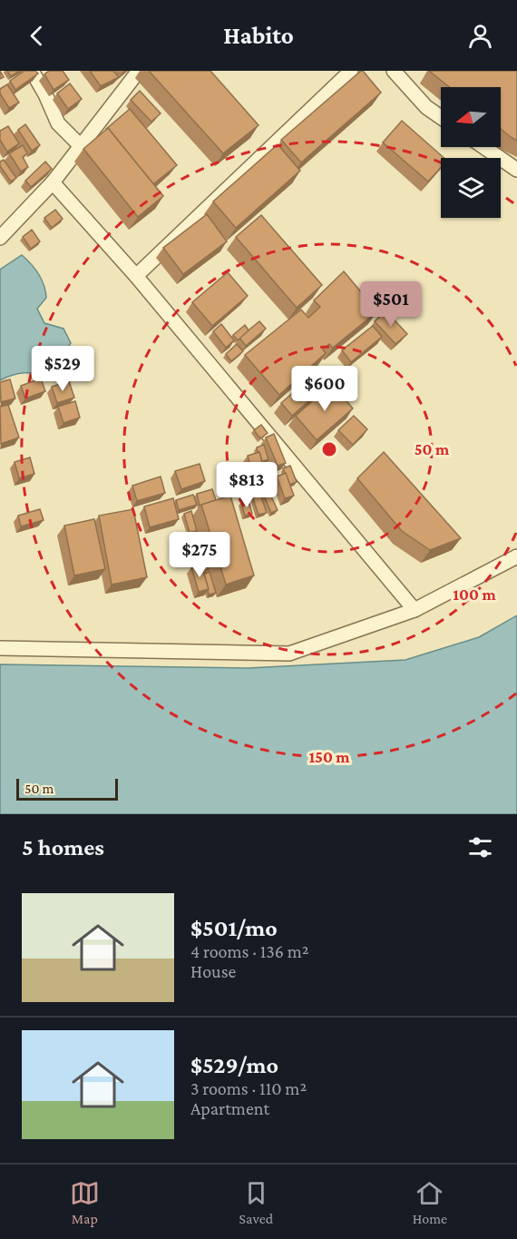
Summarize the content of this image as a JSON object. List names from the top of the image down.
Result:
{
  "scale_bar": "50 m",
  "north": "left",
  "page": {
    "header": "Habito",
    "price": [
      "$501",
      "$529",
      "$600",
      "$813",
      "$275"
    ],
    "scale": "50 m",
    "heading": "5 homes",
    "list": [
      {
        "name": "$501/mo",
        "note": "4 rooms · 136 m² · House"
      },
      {
        "name": "$529/mo",
        "note": "3 rooms · 110 m² · Apartment"
      }
    ],
    "tabs": ["Map", "Saved", "Home"]
  },
  "rings": ["50 m", "100 m", "150 m"]
}
